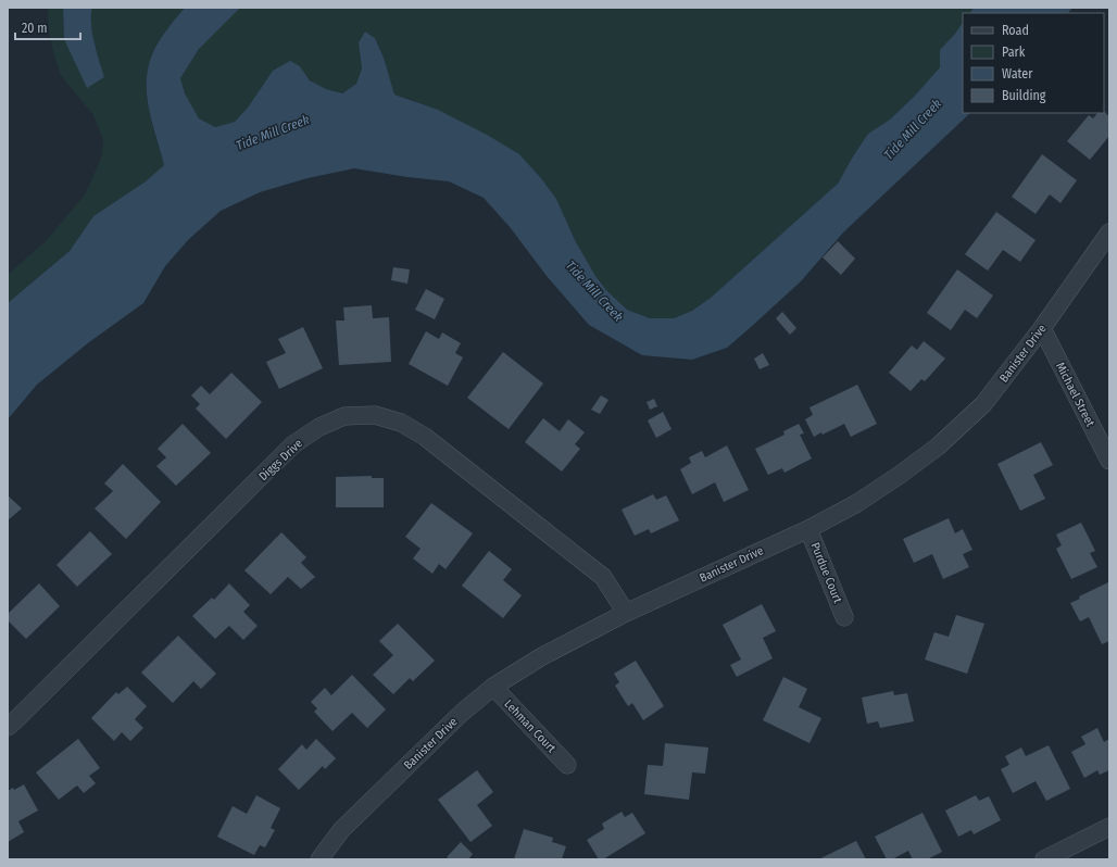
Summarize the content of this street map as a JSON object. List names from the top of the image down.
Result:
{
  "streets": {
    "street": [
      "Banister Drive",
      "Michael Street",
      "Diggs Drive",
      "Purdue Court",
      "Lehman Court"
    ]
  },
  "crossings": [
    ["Banister Drive", "Michael Street"],
    ["Banister Drive", "Diggs Drive"],
    ["Banister Drive", "Purdue Court"],
    ["Banister Drive", "Lehman Court"]
  ],
  "water": ["Tide Mill Creek"],
  "legend": [
    "Road",
    "Park",
    "Water",
    "Building"
  ],
  "scale_bar": "20 m"
}
